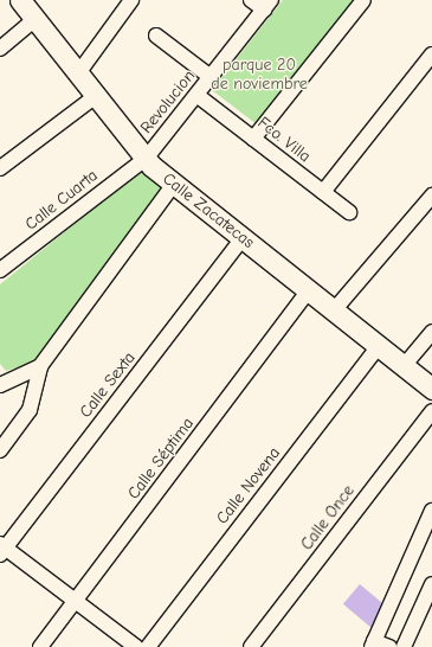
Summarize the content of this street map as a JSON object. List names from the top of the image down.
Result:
{
  "streets": {
    "street": [
      "Revolucion",
      "Fco. Villa",
      "Calle Cuarta",
      "Calle Zacatecas",
      "Calle Sexta",
      "Calle Séptima",
      "Calle Novena",
      "Calle Once"
    ]
  },
  "crossings": [
    ["Revolucion", "Fco. Villa"],
    ["Revolucion", "Calle Cuarta"],
    ["Revolucion", "Calle Zacatecas"],
    ["Calle Cuarta", "Calle Zacatecas"],
    ["Calle Zacatecas", "Calle Sexta"],
    ["Calle Zacatecas", "Calle Séptima"],
    ["Calle Zacatecas", "Calle Novena"]
  ],
  "parks": ["parque 20 de noviembre"]
}
